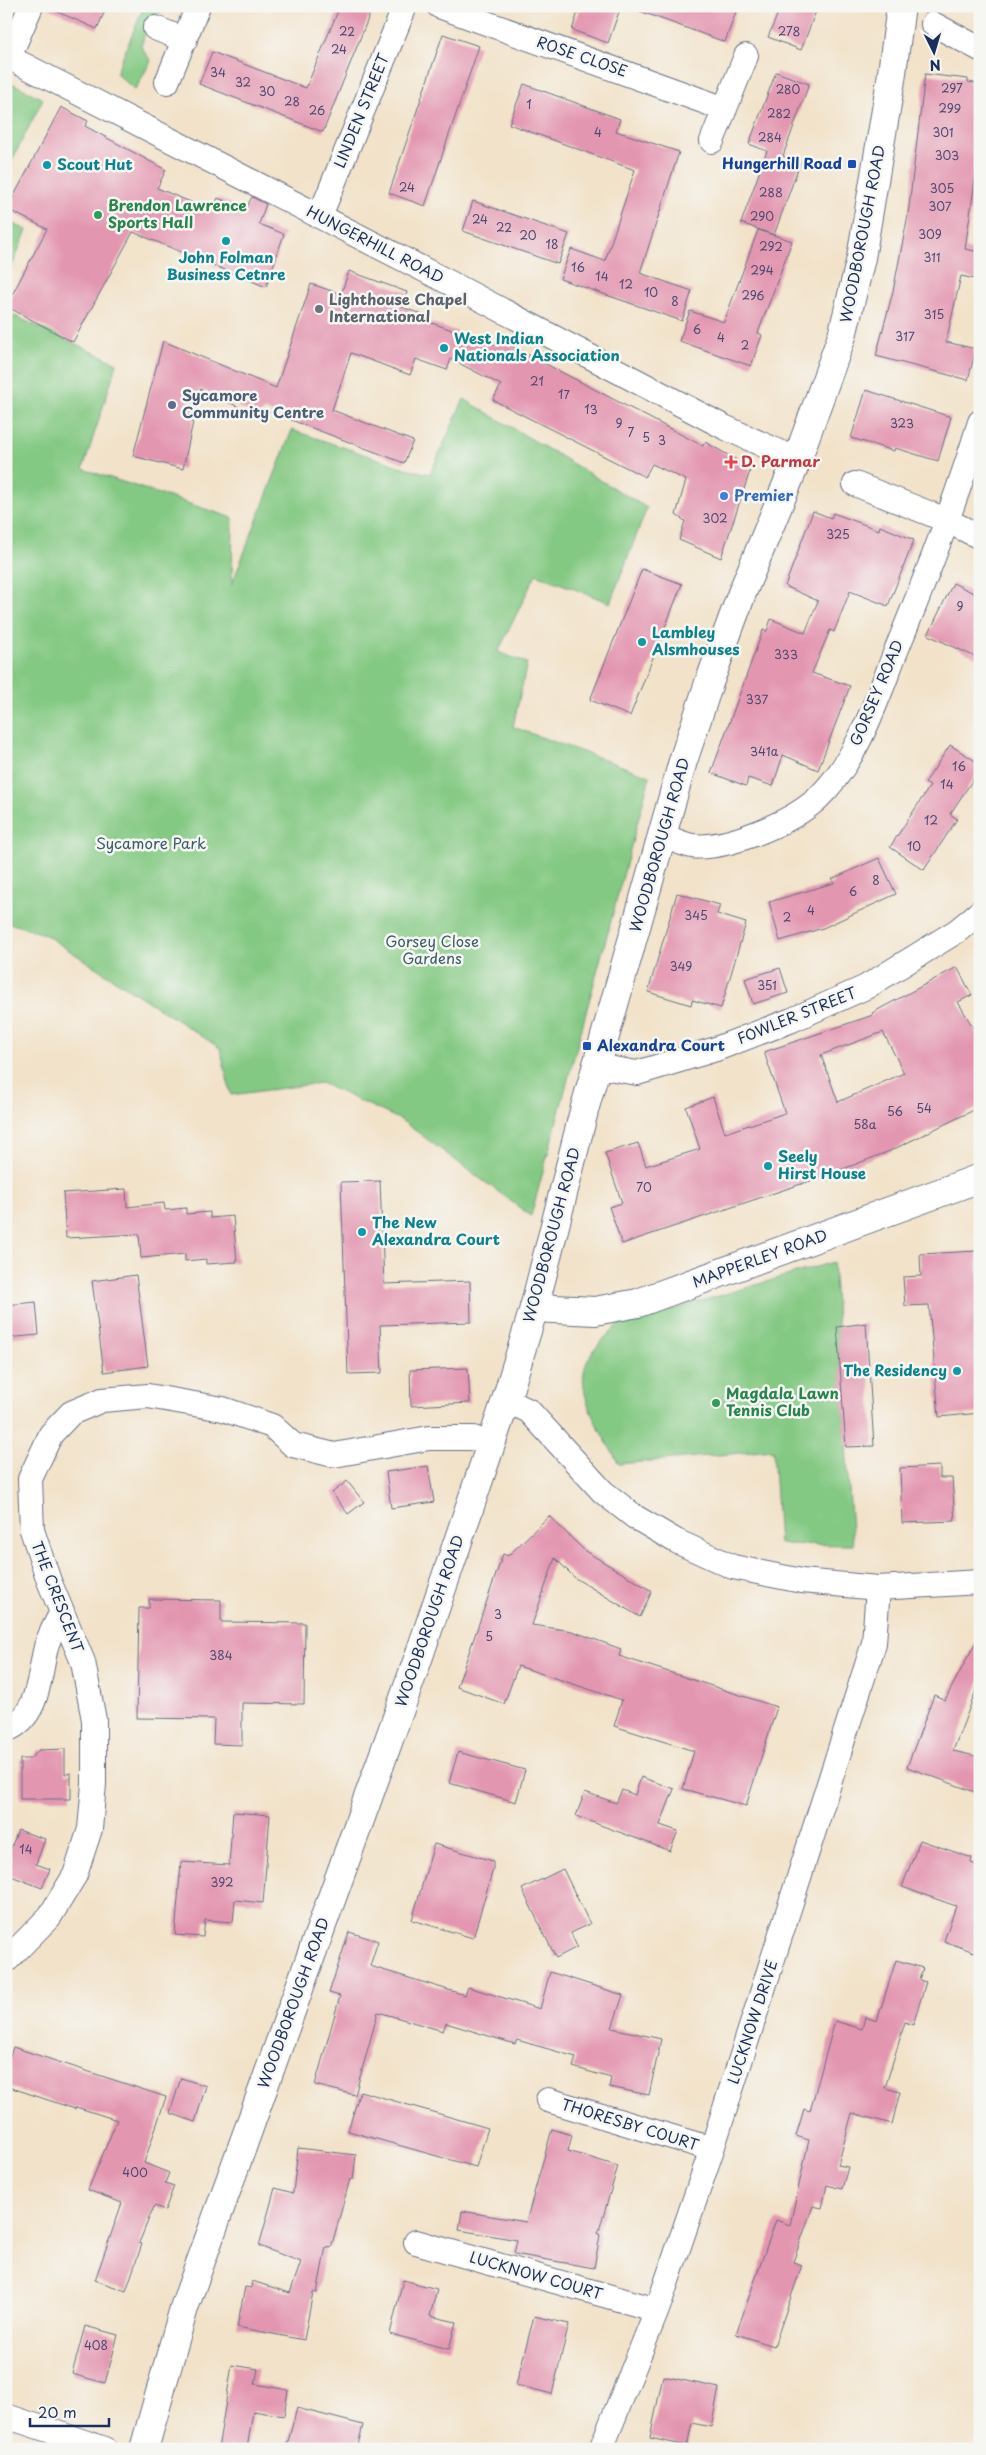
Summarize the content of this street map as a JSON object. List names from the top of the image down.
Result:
{
  "streets": {
    "main road": ["WOODBOROUGH ROAD", "MAPPERLEY ROAD"],
    "street": [
      "ROSE CLOSE",
      "LINDEN STREET",
      "HUNGERHILL ROAD",
      "GORSEY ROAD",
      "FOWLER STREET",
      "THE CRESCENT",
      "LUCKNOW DRIVE",
      "THORESBY COURT",
      "LUCKNOW COURT"
    ]
  },
  "crossings": [
    ["LINDEN STREET", "HUNGERHILL ROAD"],
    ["WOODBOROUGH ROAD", "HUNGERHILL ROAD"],
    ["WOODBOROUGH ROAD", "GORSEY ROAD"],
    ["WOODBOROUGH ROAD", "FOWLER STREET"],
    ["WOODBOROUGH ROAD", "MAPPERLEY ROAD"],
    ["WOODBOROUGH ROAD", "THE CRESCENT"],
    ["LUCKNOW DRIVE", "THORESBY COURT"],
    ["LUCKNOW DRIVE", "LUCKNOW COURT"]
  ],
  "parks": ["Sycamore Park", "Gorsey Close Gardens"],
  "places": {
    "transit": ["Hungerhill Road", "Alexandra Court"],
    "other": [
      "Scout Hut",
      "Brendon Lawrence Sports Hall",
      "John Folman Business Cetnre",
      "Lighthouse Chapel International",
      "West Indian Nationals Association",
      "Sycamore Community Centre",
      "Premier",
      "Lambley Alsmhouses",
      "Seely Hirst House",
      "The New Alexandra Court",
      "The Residency",
      "Magdala Lawn Tennis Club"
    ],
    "health": ["D. Parmar"]
  },
  "house_numbers": [
    "22",
    "278",
    "24",
    "34",
    "32",
    "297",
    "280",
    "30",
    "28",
    "1",
    "299",
    "26",
    "282",
    "4",
    "301",
    "284",
    "303",
    "24",
    "305",
    "288",
    "307",
    "290",
    "24",
    "22",
    "309",
    "20",
    "18",
    "292",
    "311",
    "16",
    "294",
    "14",
    "12",
    "10",
    "296",
    "8",
    "315",
    "6",
    "317",
    "4",
    "2",
    "21",
    "17",
    "13",
    "9",
    "323",
    "7",
    "5",
    "3",
    "302",
    "325",
    "9",
    "333",
    "337",
    "341a",
    "16",
    "14",
    "12",
    "10",
    "8",
    "6",
    "4",
    "345",
    "2",
    "349",
    "351",
    "54",
    "56",
    "58a",
    "70",
    "3",
    "5",
    "384",
    "14",
    "392",
    "400",
    "408"
  ],
  "scale_bar": "20 m",
  "north": "bottom"
}
